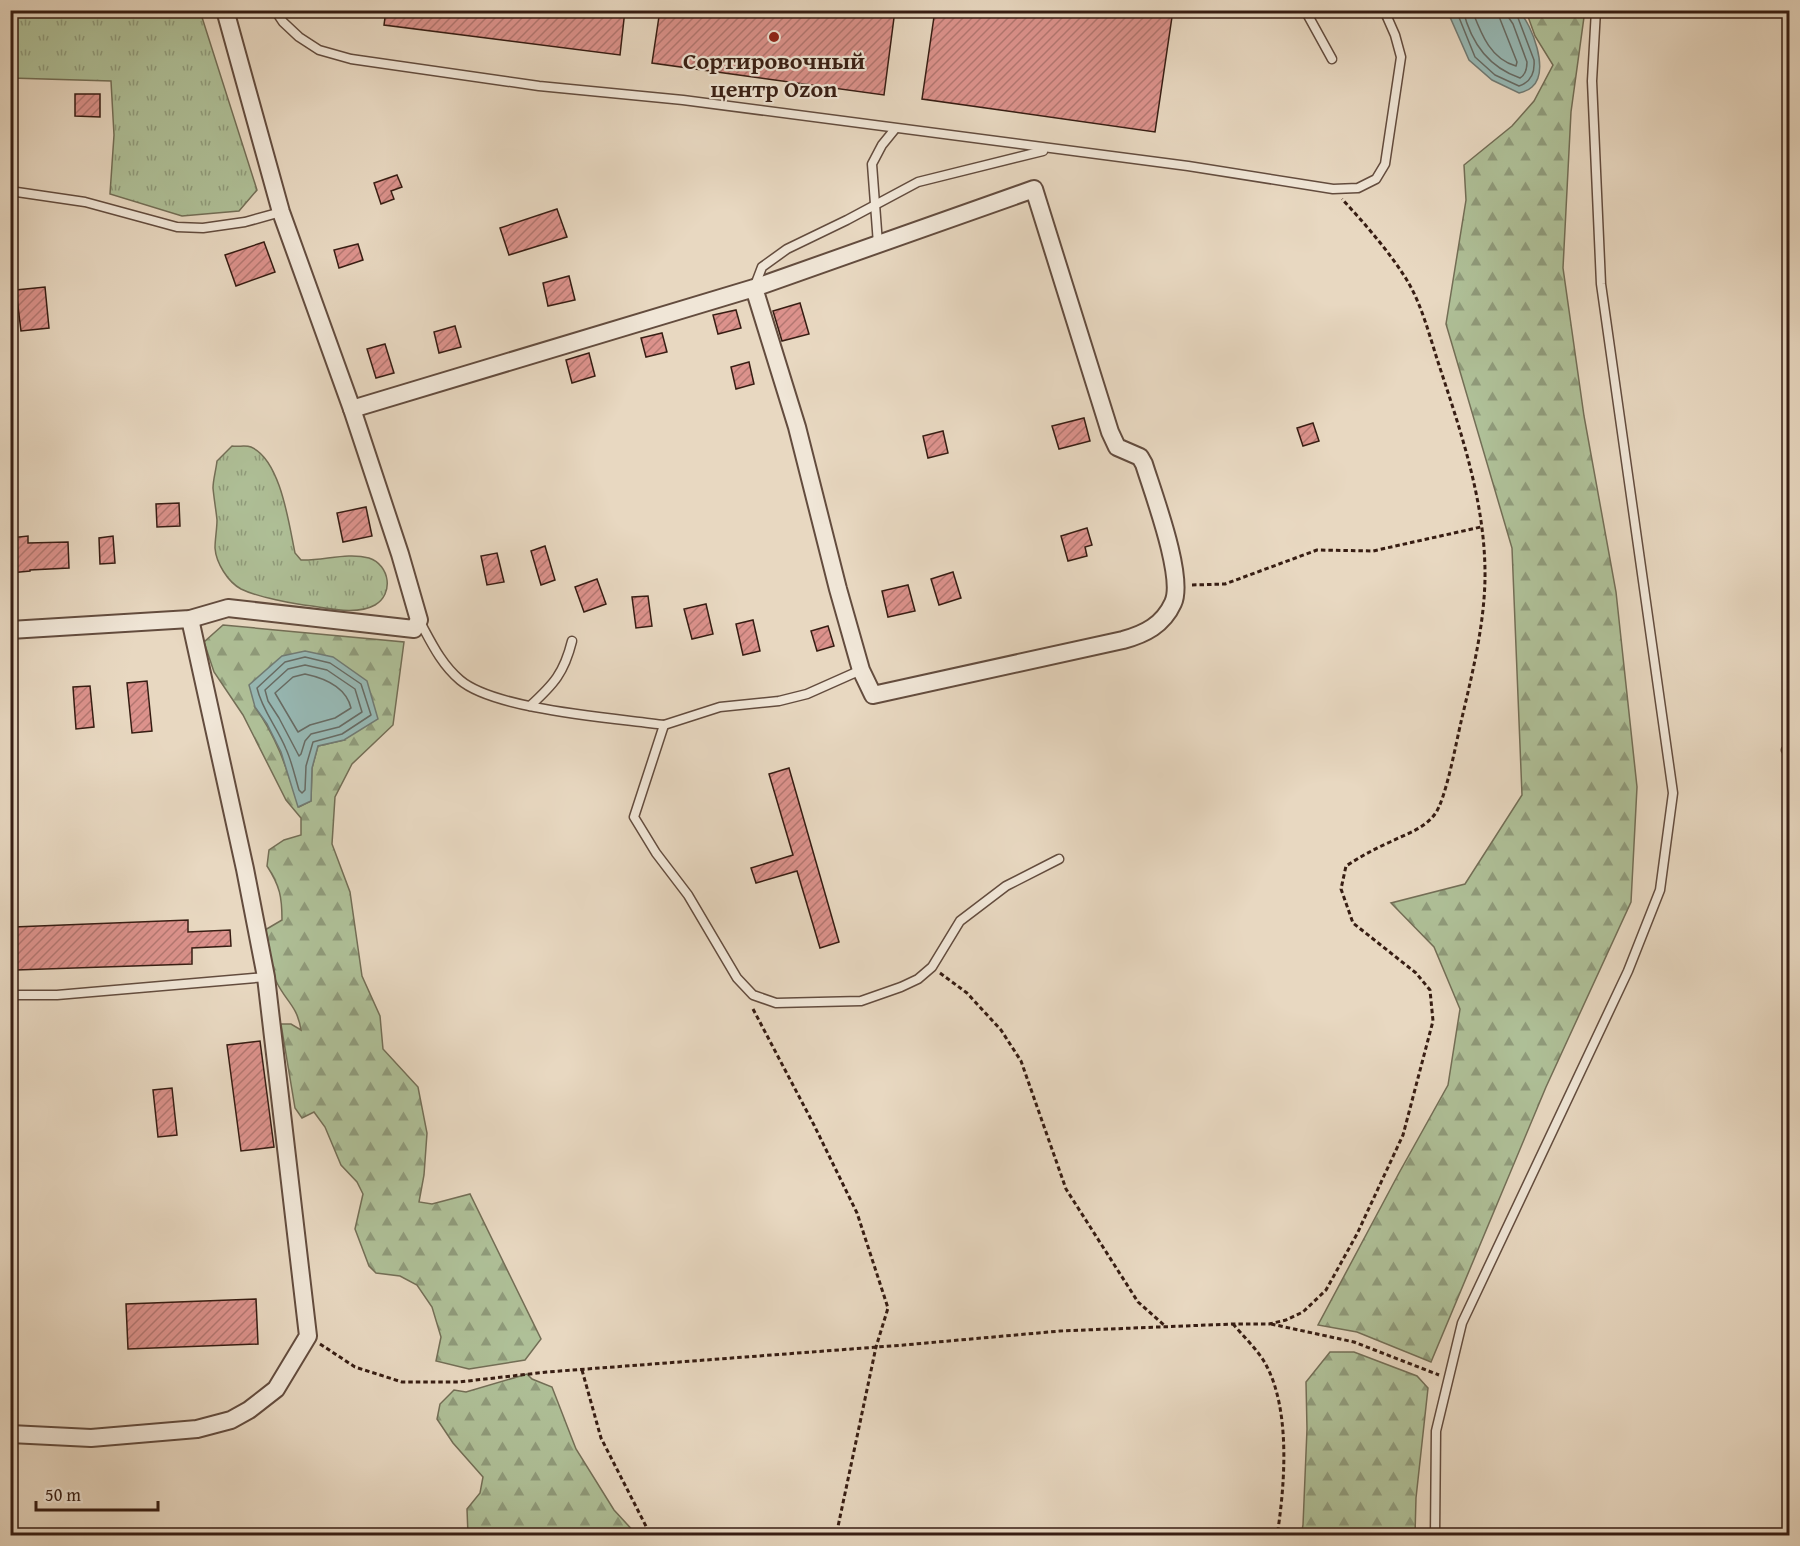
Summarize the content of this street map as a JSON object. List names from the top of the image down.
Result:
{
  "places": ["Сортировочный центр Ozon"],
  "scale_bar": "50 m"
}
